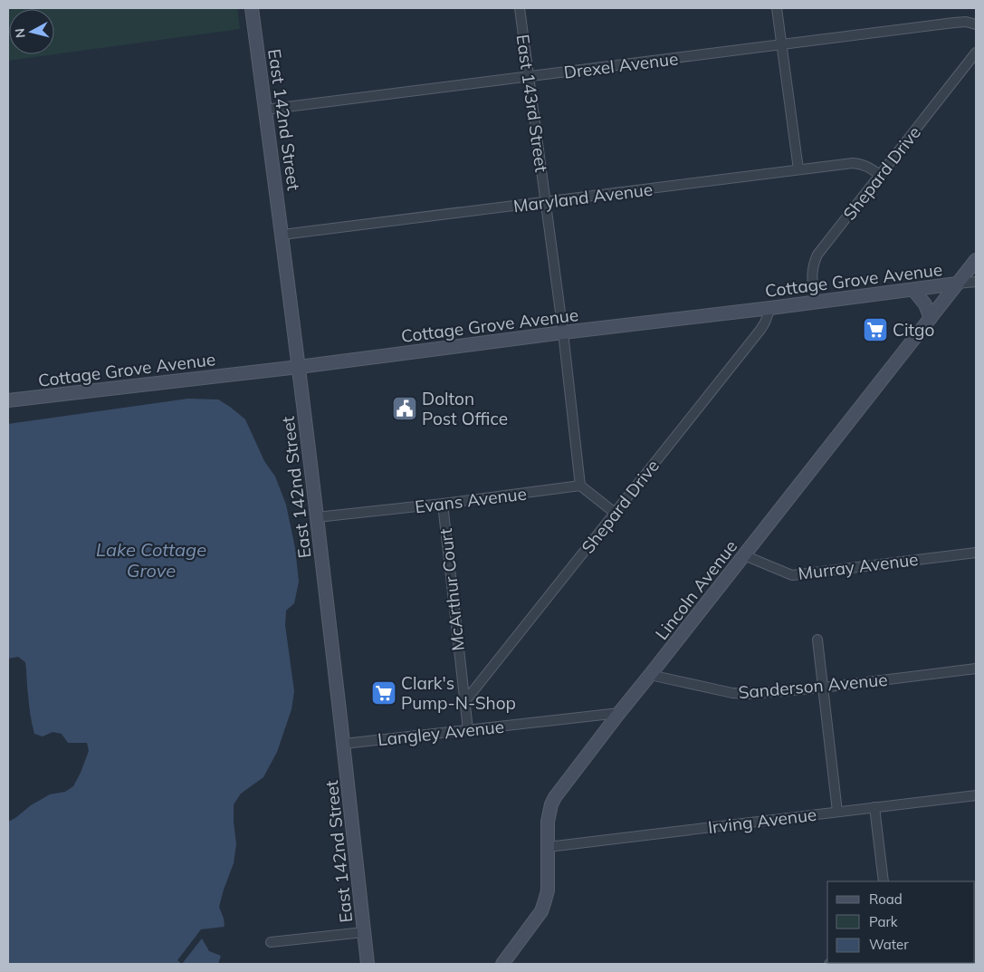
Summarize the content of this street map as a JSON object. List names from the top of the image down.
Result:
{
  "streets": {
    "street": [
      "Drexel Avenue",
      "East 143rd Street",
      "East 142nd Street",
      "Shepard Drive",
      "Maryland Avenue",
      "Cottage Grove Avenue",
      "Evans Avenue",
      "Murray Avenue",
      "McArthur Court",
      "Lincoln Avenue",
      "Sanderson Avenue",
      "Langley Avenue",
      "Irving Avenue"
    ]
  },
  "crossings": [
    ["Drexel Avenue", "East 143rd Street"],
    ["Drexel Avenue", "East 142nd Street"],
    ["East 143rd Street", "Maryland Avenue"],
    ["East 143rd Street", "Cottage Grove Avenue"],
    ["East 143rd Street", "Evans Avenue"],
    ["East 142nd Street", "Maryland Avenue"],
    ["East 142nd Street", "Cottage Grove Avenue"],
    ["East 142nd Street", "Evans Avenue"],
    ["East 142nd Street", "Langley Avenue"],
    ["Shepard Drive", "Maryland Avenue"],
    ["Shepard Drive", "Cottage Grove Avenue"],
    ["Shepard Drive", "McArthur Court"],
    ["Cottage Grove Avenue", "Lincoln Avenue"],
    ["Evans Avenue", "McArthur Court"],
    ["Murray Avenue", "Lincoln Avenue"],
    ["McArthur Court", "Langley Avenue"],
    ["Lincoln Avenue", "Sanderson Avenue"],
    ["Lincoln Avenue", "Langley Avenue"],
    ["Lincoln Avenue", "Irving Avenue"]
  ],
  "water": ["Lake Cottage Grove"],
  "places": {
    "supermarket": ["Citgo", "Clark's Pump-N-Shop"],
    "public building": ["Dolton Post Office"]
  },
  "legend": ["Road", "Park", "Water"],
  "north": "left"
}
